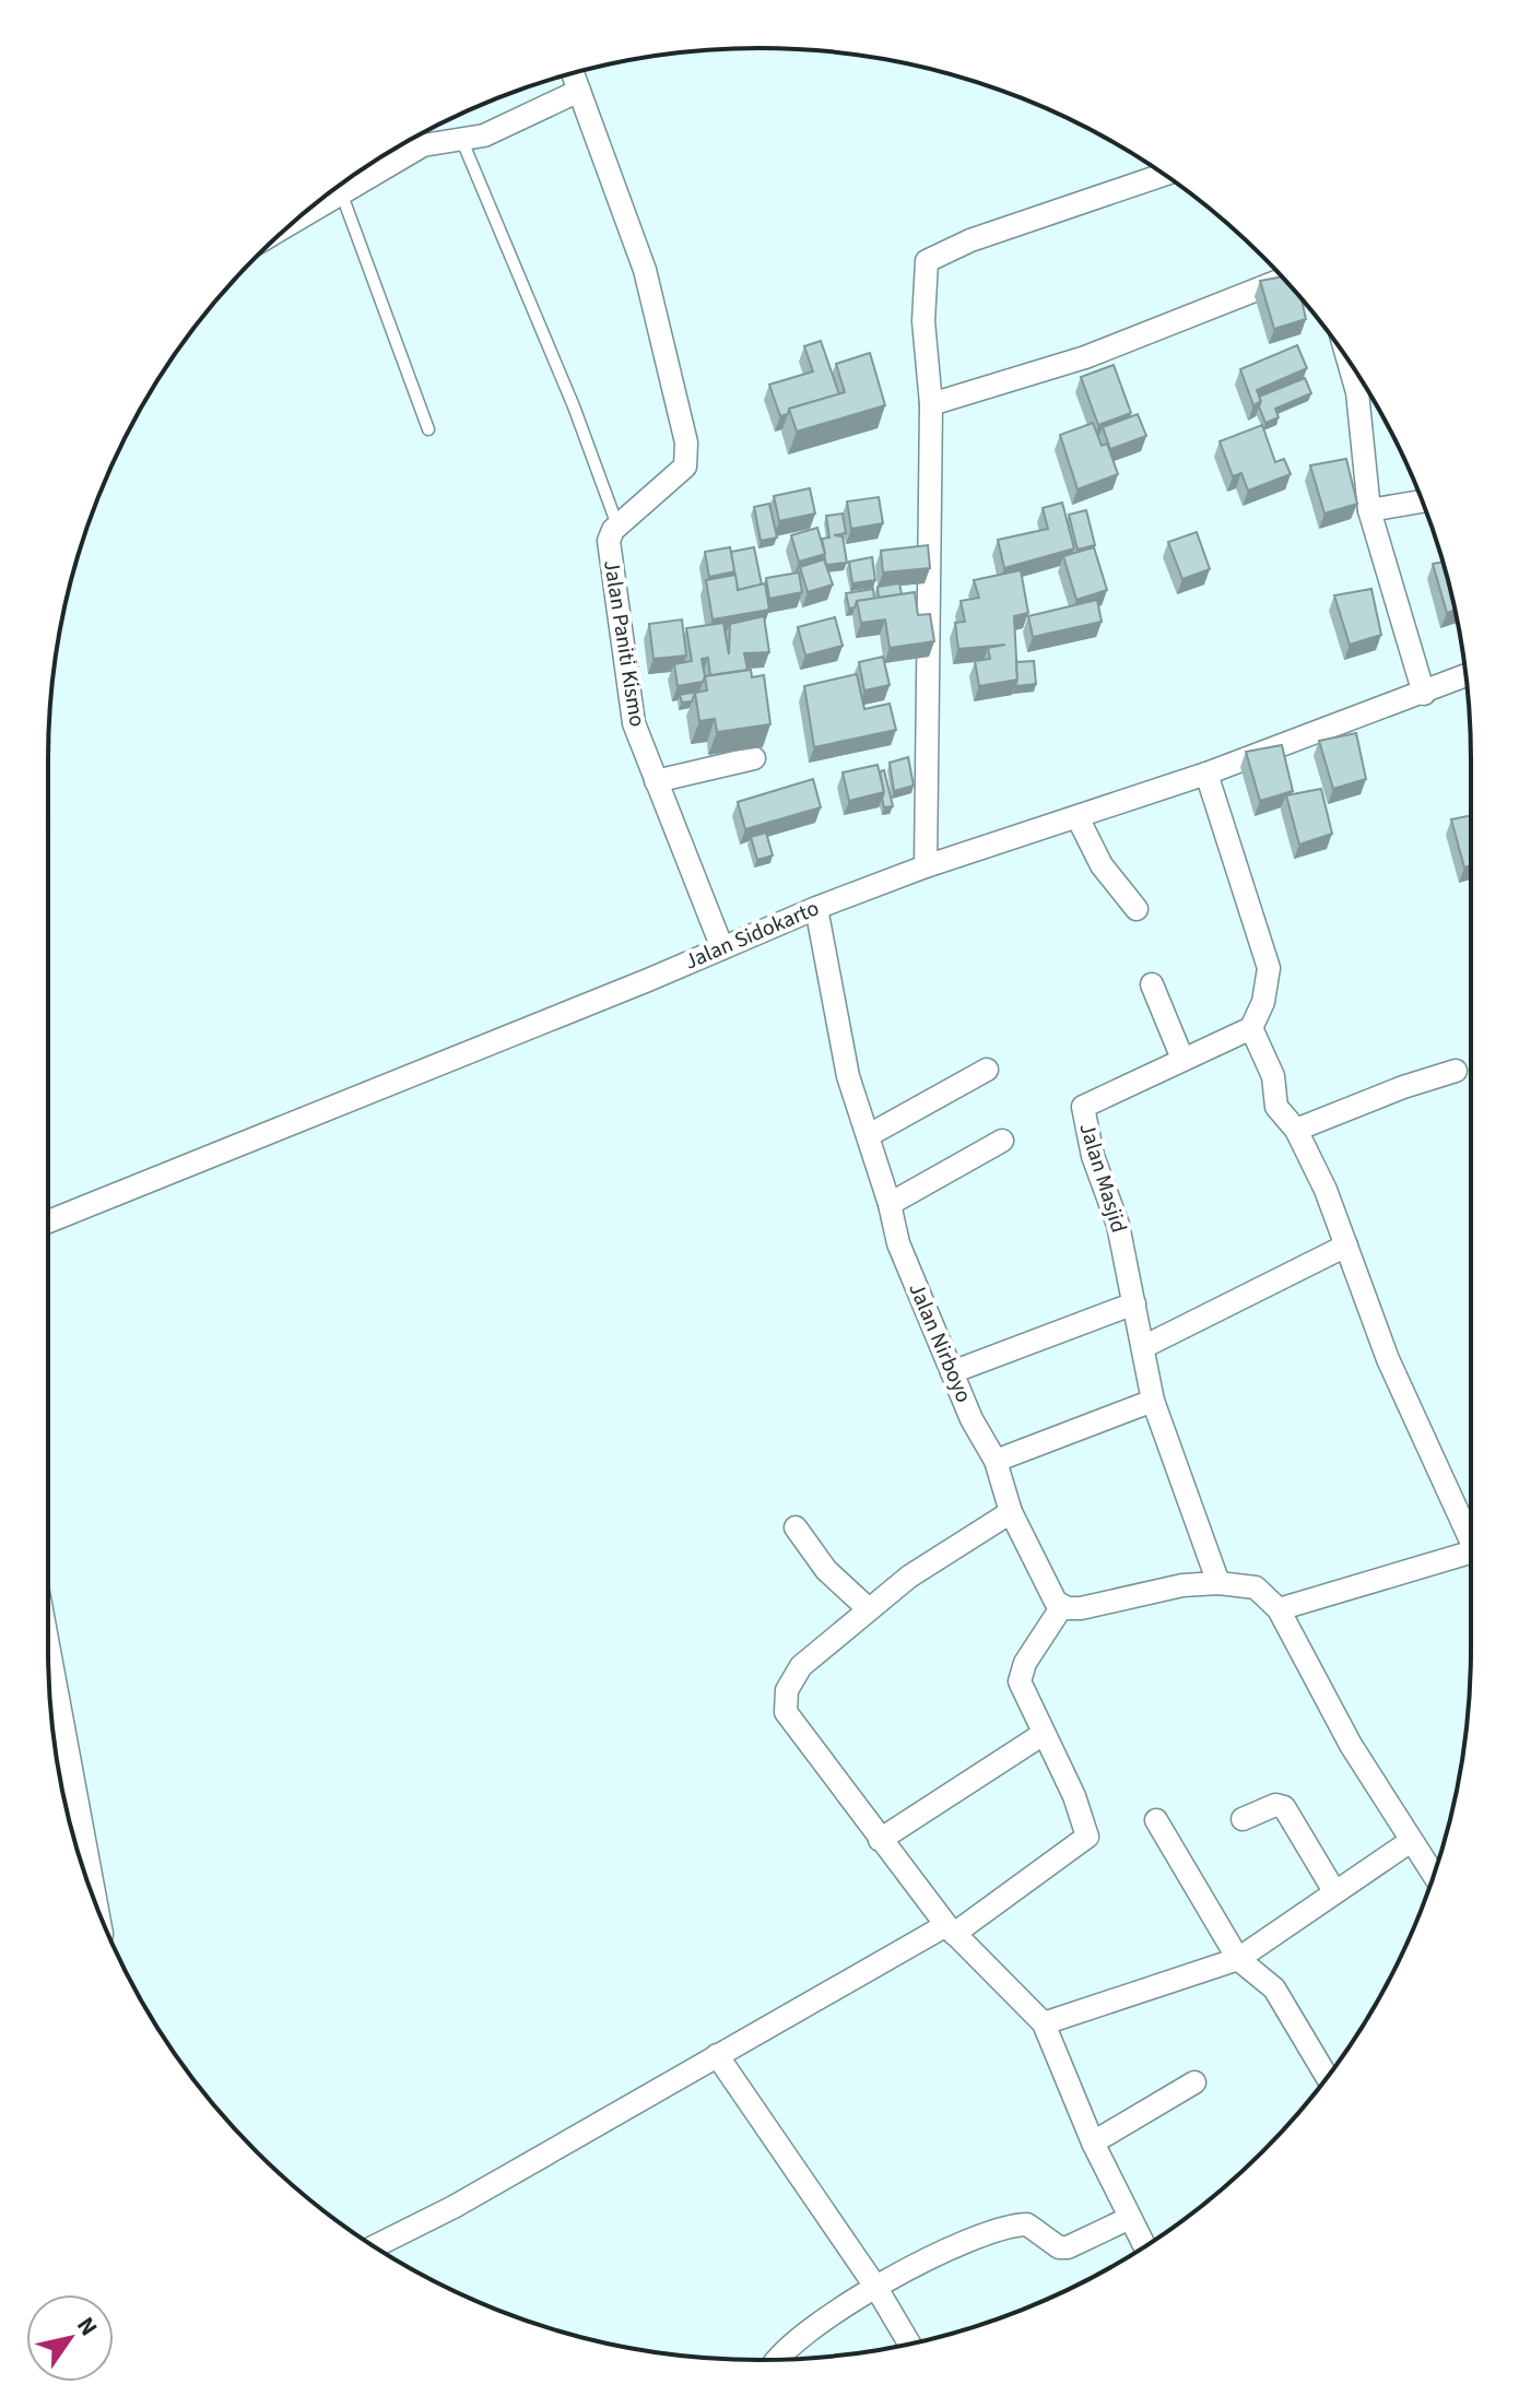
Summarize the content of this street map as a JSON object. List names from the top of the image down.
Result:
{
  "streets": {
    "street": [
      "Jalan Paniti Kismo",
      "Jalan Sidokarto",
      "Jalan Masjid",
      "Jalan Nirboyo"
    ]
  },
  "crossings": [
    ["Jalan Paniti Kismo", "Jalan Sidokarto"],
    ["Jalan Sidokarto", "Jalan Nirboyo"]
  ],
  "north": "top right"
}
